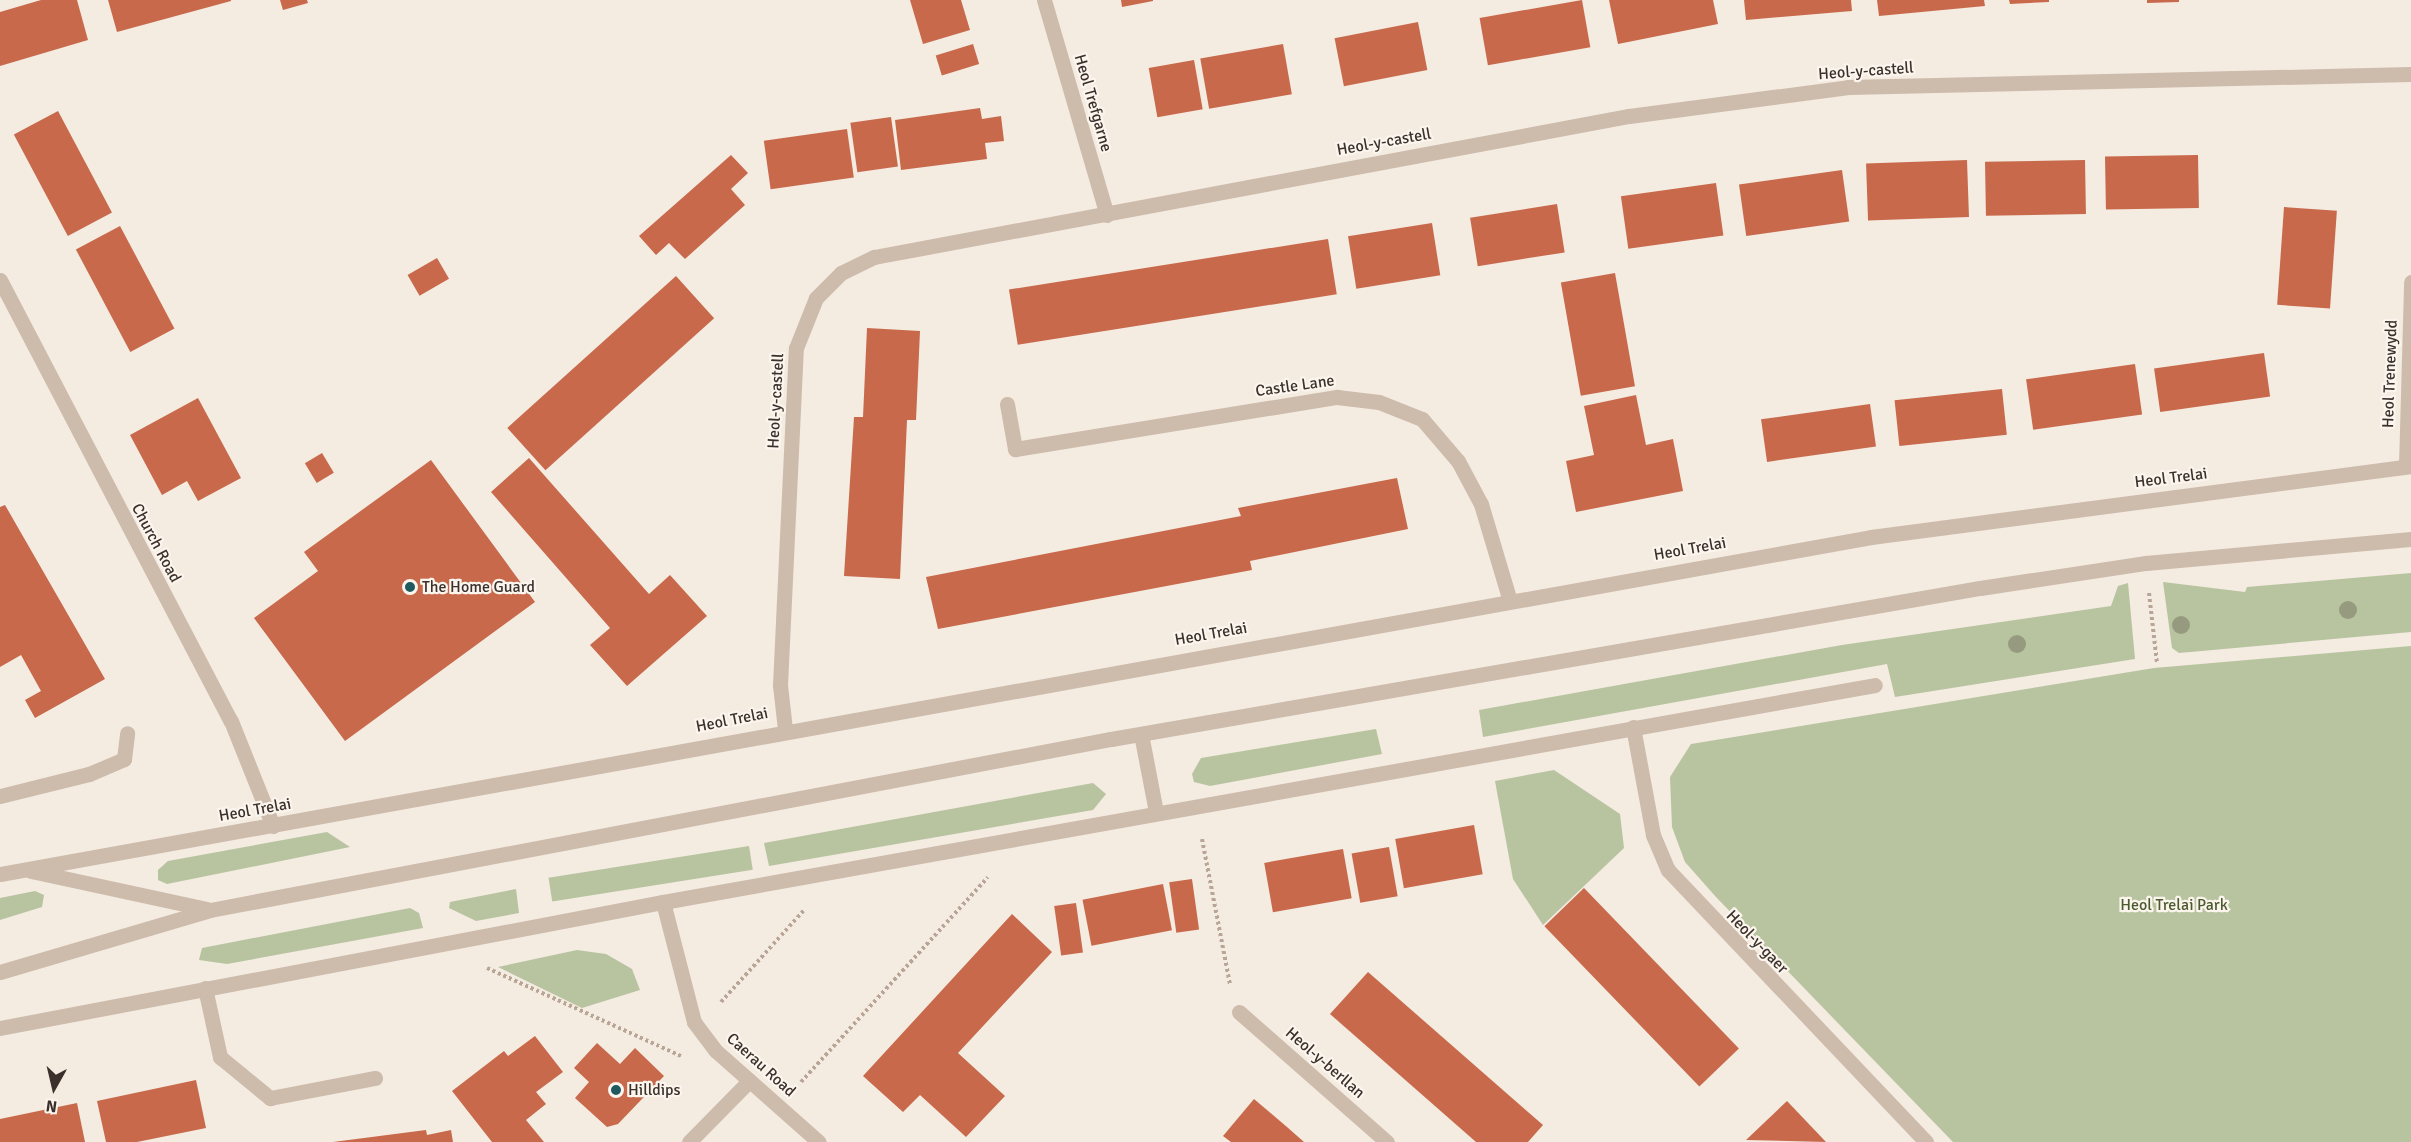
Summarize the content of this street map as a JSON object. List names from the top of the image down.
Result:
{
  "streets": {
    "street": [
      "Heol-y-castell",
      "Heol Trefgarne",
      "Heol Trenewydd",
      "Castle Lane",
      "Heol Trelai",
      "Church Road",
      "Heol-y-gaer",
      "Heol-y-berllan",
      "Caerau Road"
    ]
  },
  "crossings": [
    ["Heol-y-castell", "Heol Trefgarne"],
    ["Heol-y-castell", "Heol Trelai"],
    ["Heol Trenewydd", "Heol Trelai"],
    ["Castle Lane", "Heol Trelai"],
    ["Heol Trelai", "Church Road"]
  ],
  "parks": ["Heol Trelai Park"],
  "places": ["The Home Guard", "Hilldips"],
  "north": "bottom"
}
